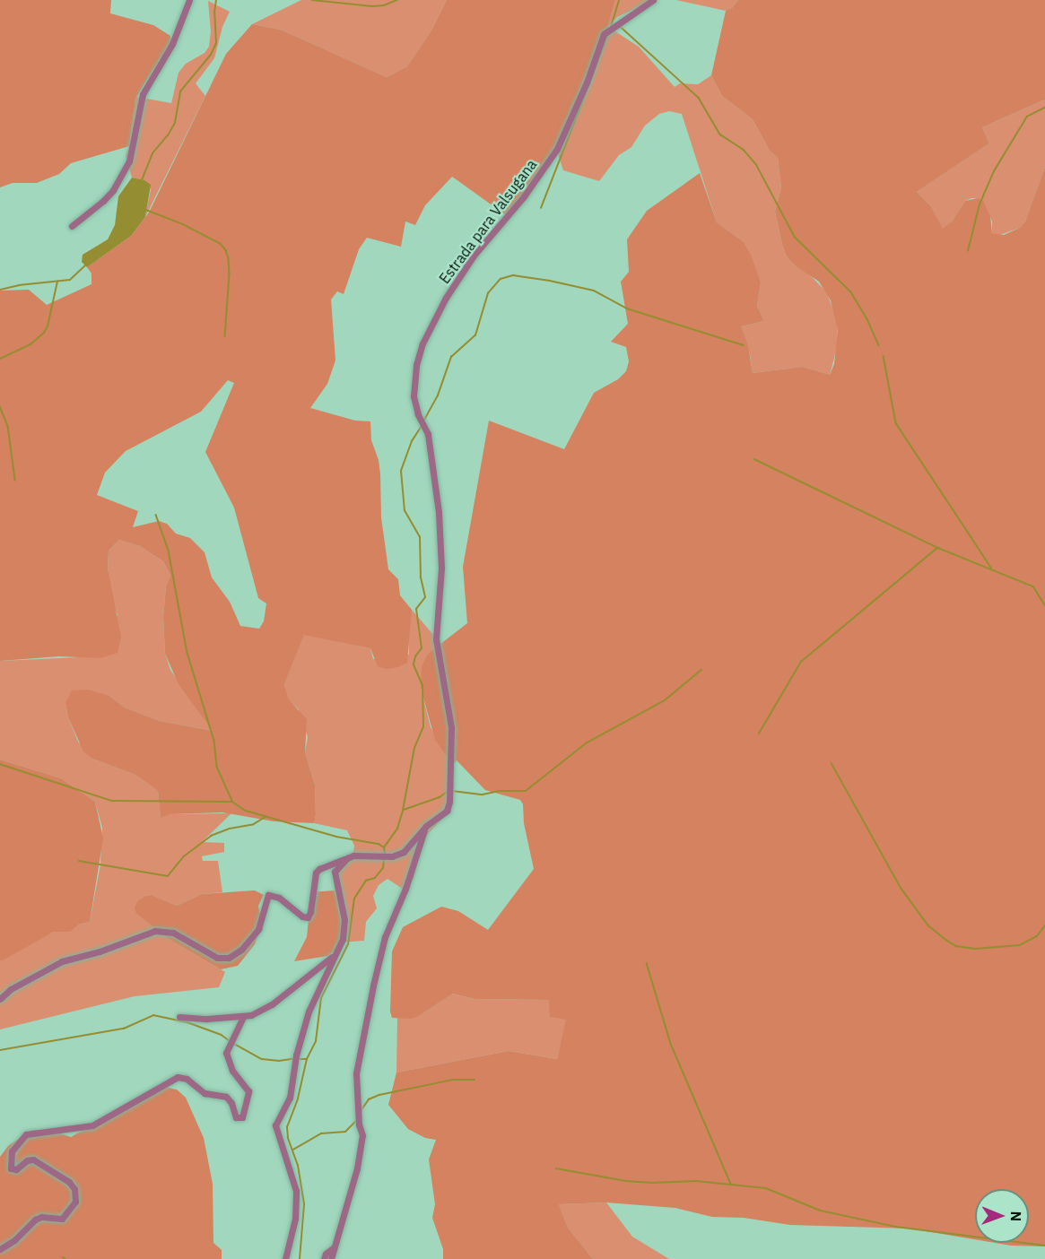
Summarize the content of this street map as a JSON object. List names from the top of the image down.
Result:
{
  "streets": {
    "street": ["Estrada para Valsugana"]
  },
  "north": "right"
}
